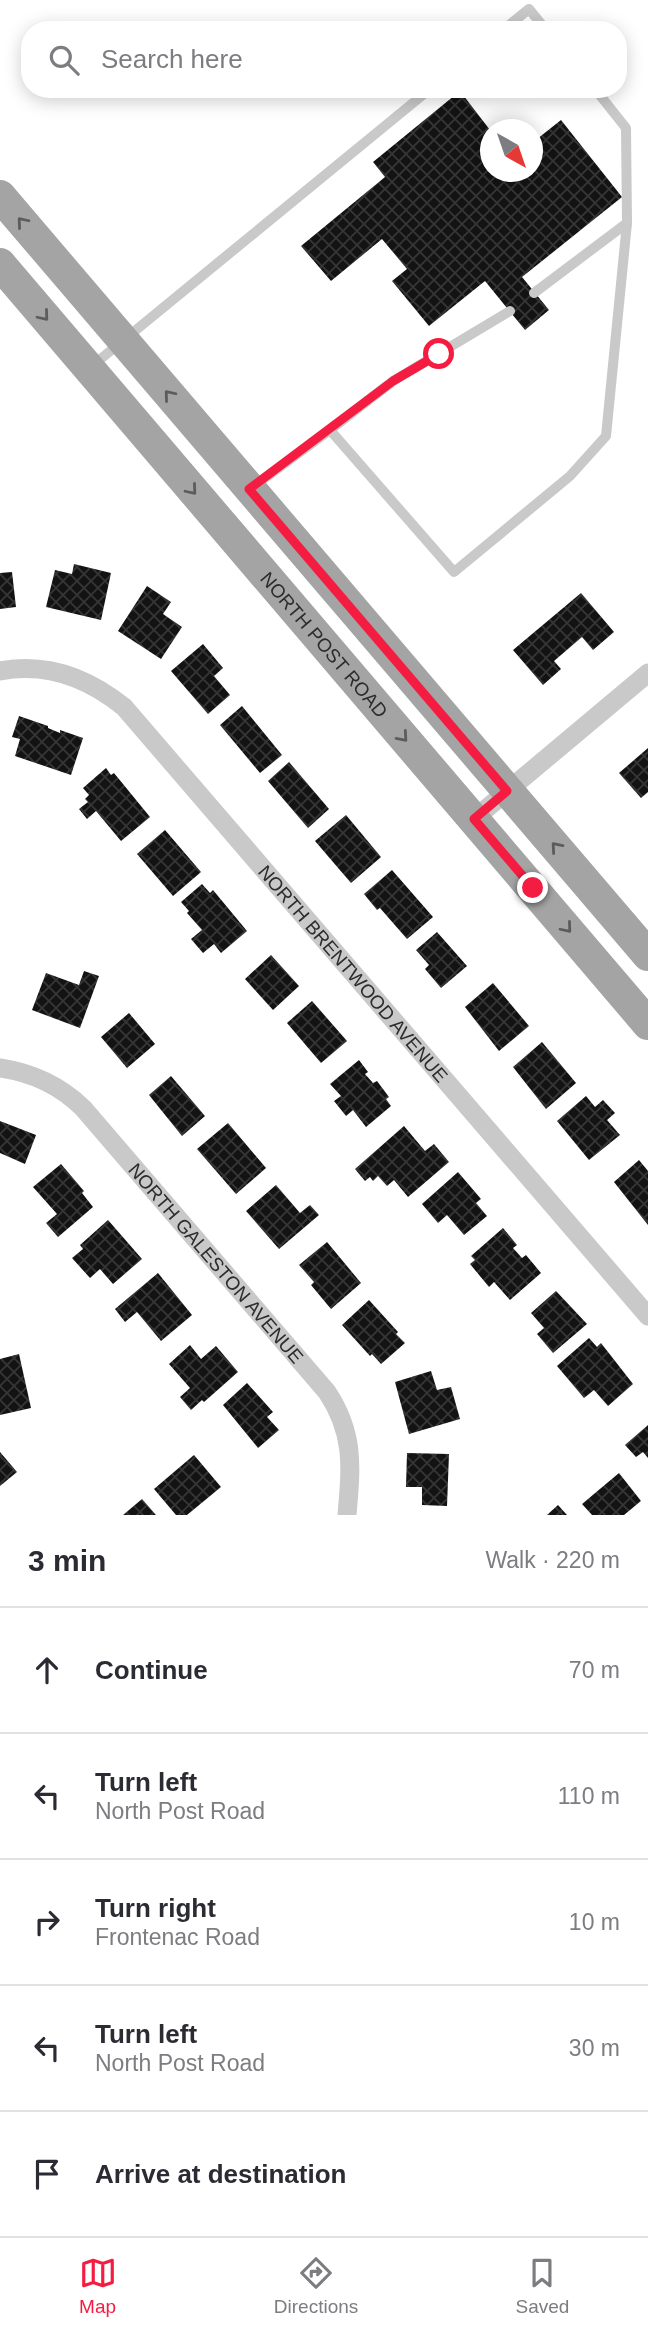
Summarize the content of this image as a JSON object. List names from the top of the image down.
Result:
{
  "streets": {
    "main road": ["NORTH POST ROAD"],
    "street": ["NORTH BRENTWOOD AVENUE", "NORTH GALESTON AVENUE"]
  },
  "north": "bottom right",
  "page": {
    "search": "Search here",
    "heading": ["3 min", "Walk · 220 m"],
    "list": [
      ["Continue", "70 m"],
      ["Turn left", "North Post Road", "110 m"],
      ["Turn right", "Frontenac Road", "10 m"],
      ["Turn left", "North Post Road", "30 m"],
      "Arrive at destination"
    ],
    "nav": ["Map", "Directions", "Saved"]
  }
}
